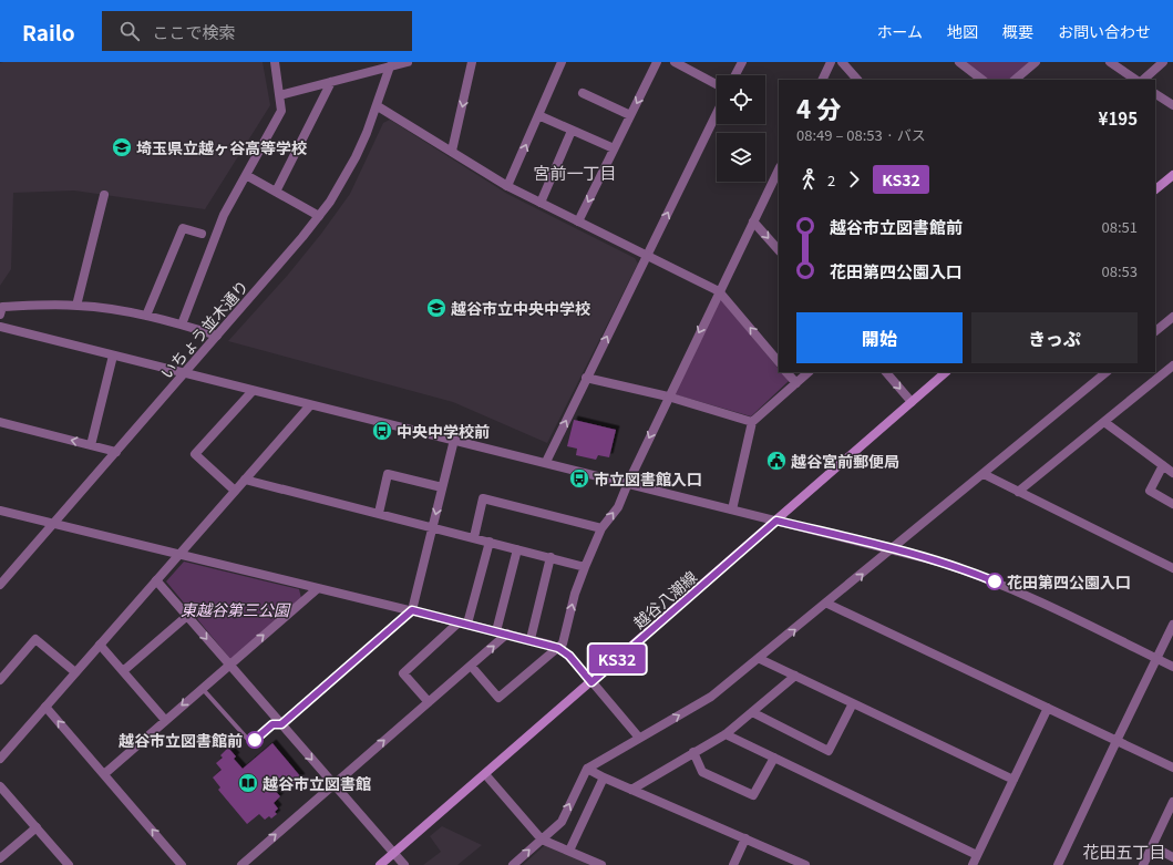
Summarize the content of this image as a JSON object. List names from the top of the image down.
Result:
{
  "streets": {
    "main road": ["越谷八潮線"],
    "street": ["いちょう並木通り"]
  },
  "districts": ["宮前一丁目", "花田五丁目"],
  "parks": ["東越谷第三公園"],
  "places": {
    "school or university": ["埼玉県立越ヶ谷高等学校", "越谷市立中央中学校"],
    "bus stop": ["中央中学校前", "市立図書館入口"],
    "public building": ["越谷宮前郵便局"],
    "other": ["花田第四公園入口", "越谷市立図書館前"],
    "library": ["越谷市立図書館"]
  },
  "lines": ["bus line KS32"],
  "page": {
    "header": "Railo",
    "search": "ここで検索",
    "nav": [
      "ホーム",
      "地図",
      "概要",
      "お問い合わせ"
    ],
    "on_map": "KS32",
    "heading": ["4 分", "08:49 – 08:53 · バス", "¥195"],
    "legs": ["2", "KS32"],
    "list": [
      {
        "name": "越谷市立図書館前",
        "value": "08:51"
      },
      {
        "name": "花田第四公園入口",
        "value": "08:53"
      }
    ],
    "buttons": ["開始", "きっぷ"]
  }
}
